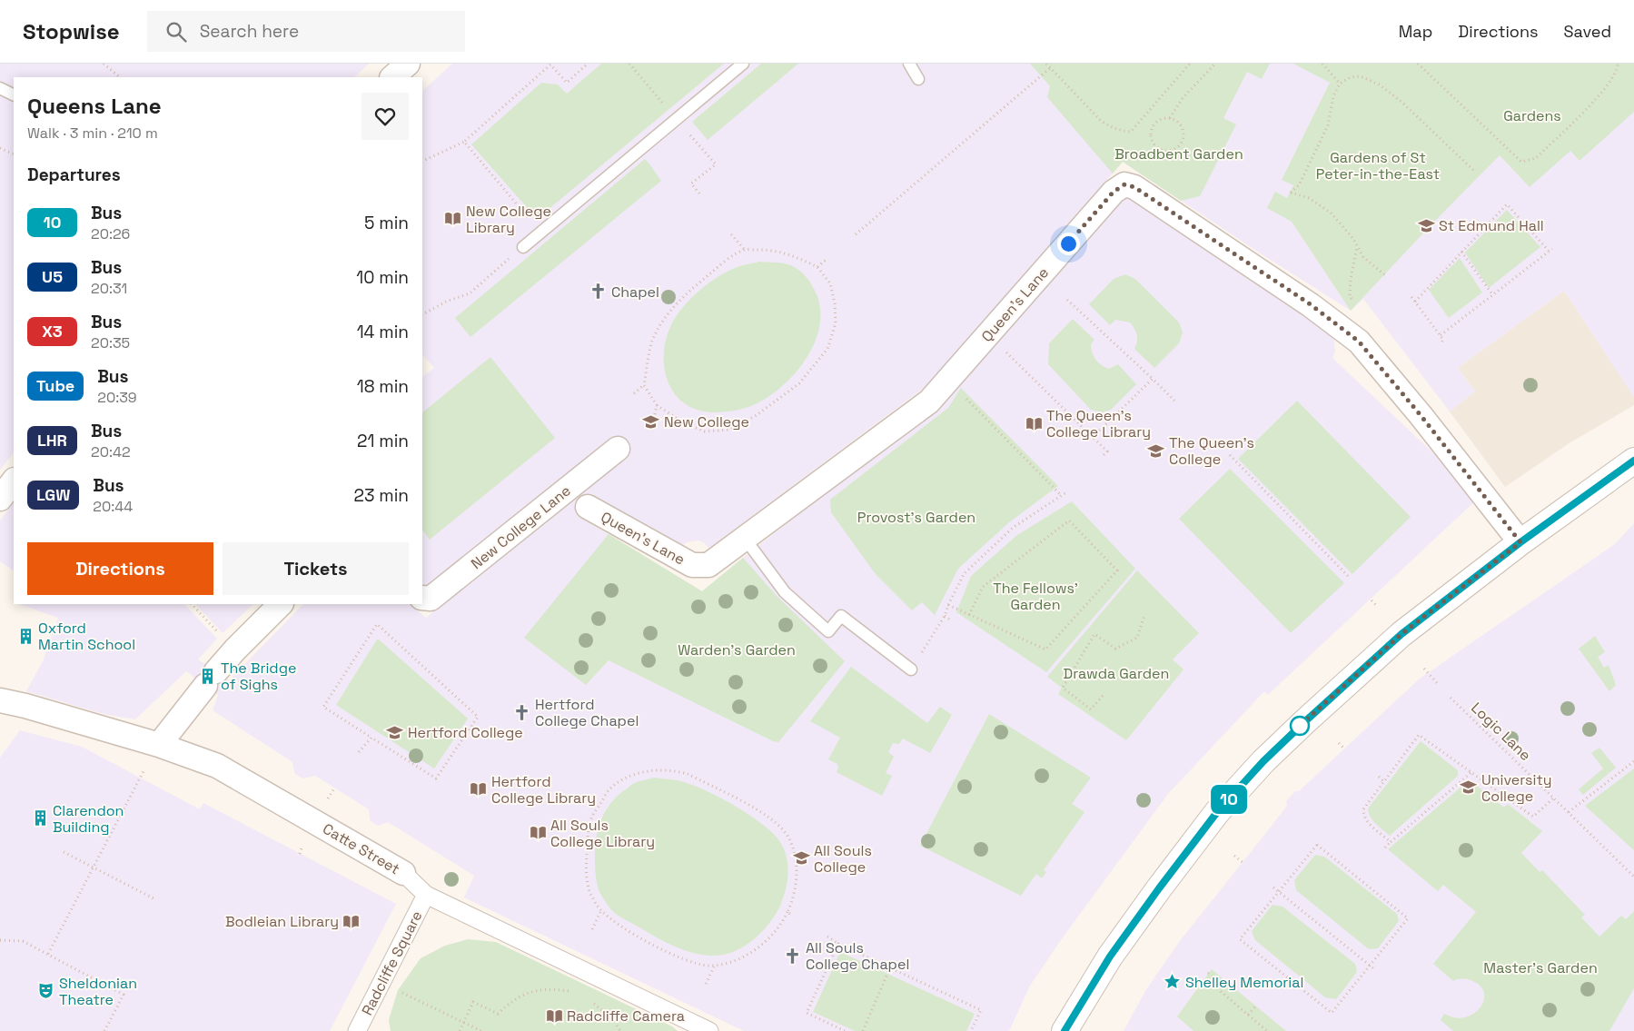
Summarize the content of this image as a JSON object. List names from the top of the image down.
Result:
{
  "streets": {
    "street": [
      "Queen's Lane",
      "New College Lane",
      "Catte Street",
      "Radcliffe Square"
    ],
    "path": ["Logic Lane"]
  },
  "crossings": [
    ["Queen's Lane", "New College Lane"],
    ["Catte Street", "Radcliffe Square"]
  ],
  "parks": [
    "Gardens",
    "Broadbent Garden",
    "Gardens of St Peter-in-the-East",
    "Provost's Garden",
    "The Fellows' Garden",
    "Warden's Garden",
    "Drawda Garden",
    "Master's Garden"
  ],
  "places": {
    "library": [
      "New College Library",
      "The Queen's College Library",
      "Hertford College Library",
      "All Souls College Library",
      "Bodleian Library",
      "Radcliffe Camera"
    ],
    "school or university": [
      "St Edmund Hall",
      "New College",
      "The Queen's College",
      "Hertford College",
      "University College",
      "All Souls College"
    ],
    "church": ["Chapel", "Hertford College Chapel", "All Souls College Chapel"],
    "building": ["Oxford Martin School", "The Bridge of Sighs", "Clarendon Building"],
    "place": ["Shelley Memorial"],
    "theatre": ["Sheldonian Theatre"]
  },
  "lines": ["bus line 10"],
  "page": {
    "header": "Stopwise",
    "search": "Search here",
    "nav": ["Map", "Directions", "Saved"],
    "on_map": "10",
    "heading": [
      ["Queens Lane", "Walk · 3 min · 210 m"],
      "Departures"
    ],
    "list": [
      {
        "mark": "10",
        "name": "Bus",
        "note": "20:26",
        "value": "5 min"
      },
      {
        "mark": "U5",
        "name": "Bus",
        "note": "20:31",
        "value": "10 min"
      },
      {
        "mark": "X3",
        "name": "Bus",
        "note": "20:35",
        "value": "14 min"
      },
      {
        "mark": "Tube",
        "name": "Bus",
        "note": "20:39",
        "value": "18 min"
      },
      {
        "mark": "LHR",
        "name": "Bus",
        "note": "20:42",
        "value": "21 min"
      },
      {
        "mark": "LGW",
        "name": "Bus",
        "note": "20:44",
        "value": "23 min"
      }
    ],
    "buttons": ["Directions", "Tickets"]
  }
}
